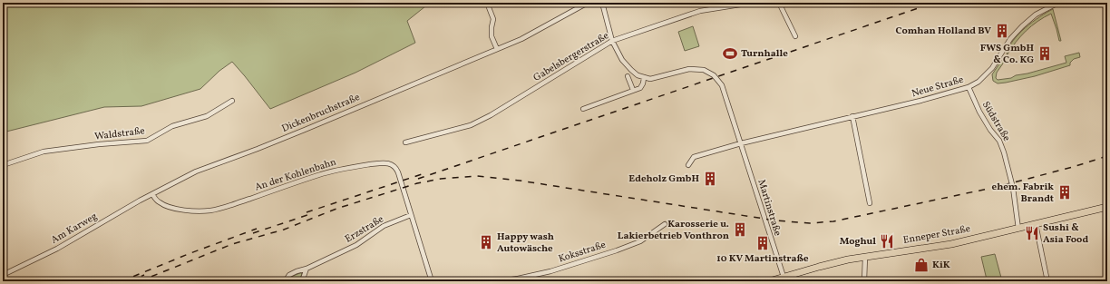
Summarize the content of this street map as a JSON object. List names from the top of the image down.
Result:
{
  "streets": {
    "main road": ["Enneper Straße"],
    "street": [
      "Gabelsbergerstraße",
      "Neue Straße",
      "Dickenbruchstraße",
      "Südstraße",
      "Waldstraße",
      "An der Kohlenbahn",
      "Martinstraße",
      "Am Karweg",
      "Erzstraße",
      "Koksstraße"
    ]
  },
  "crossings": [
    ["Neue Straße", "Südstraße"],
    ["Neue Straße", "Martinstraße"],
    ["Dickenbruchstraße", "An der Kohlenbahn"],
    ["Dickenbruchstraße", "Am Karweg"],
    ["Südstraße", "Enneper Straße"],
    ["An der Kohlenbahn", "Am Karweg"],
    ["An der Kohlenbahn", "Erzstraße"],
    ["Martinstraße", "Enneper Straße"]
  ],
  "places": {
    "building": [
      "Comhan Holland BV",
      "FWS GmbH & Co. KG",
      "Edeholz GmbH",
      "ehem. Fabrik Brandt",
      "Karosserie u. Lakierbetrieb Vonthron",
      "Happy wash Autowäsche",
      "10 KV Martinstraße"
    ],
    "sports": ["Turnhalle"],
    "restaurant": ["Sushi & Asia Food", "Moghul"],
    "shop": ["KiK"]
  }
}
